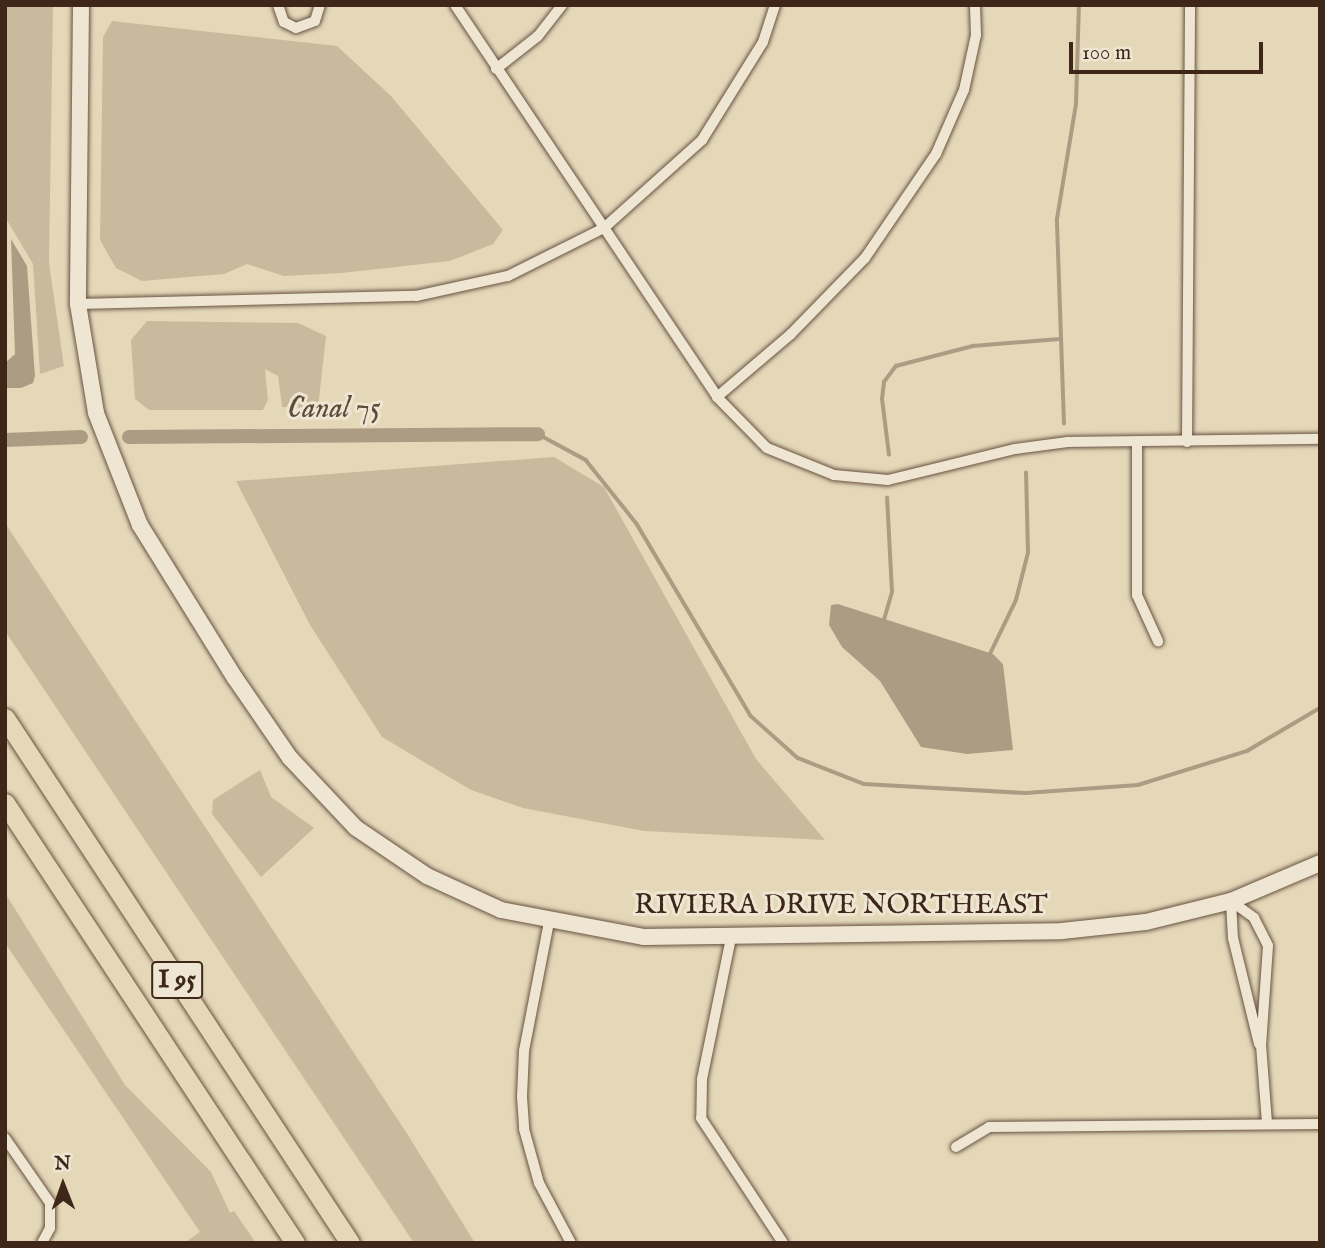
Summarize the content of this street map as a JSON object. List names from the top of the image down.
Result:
{
  "streets": {
    "highway": ["I 95"],
    "street": ["RIVIERA DRIVE NORTHEAST"]
  },
  "water": ["Canal 75"],
  "scale_bar": "100 m",
  "north": "top"
}
